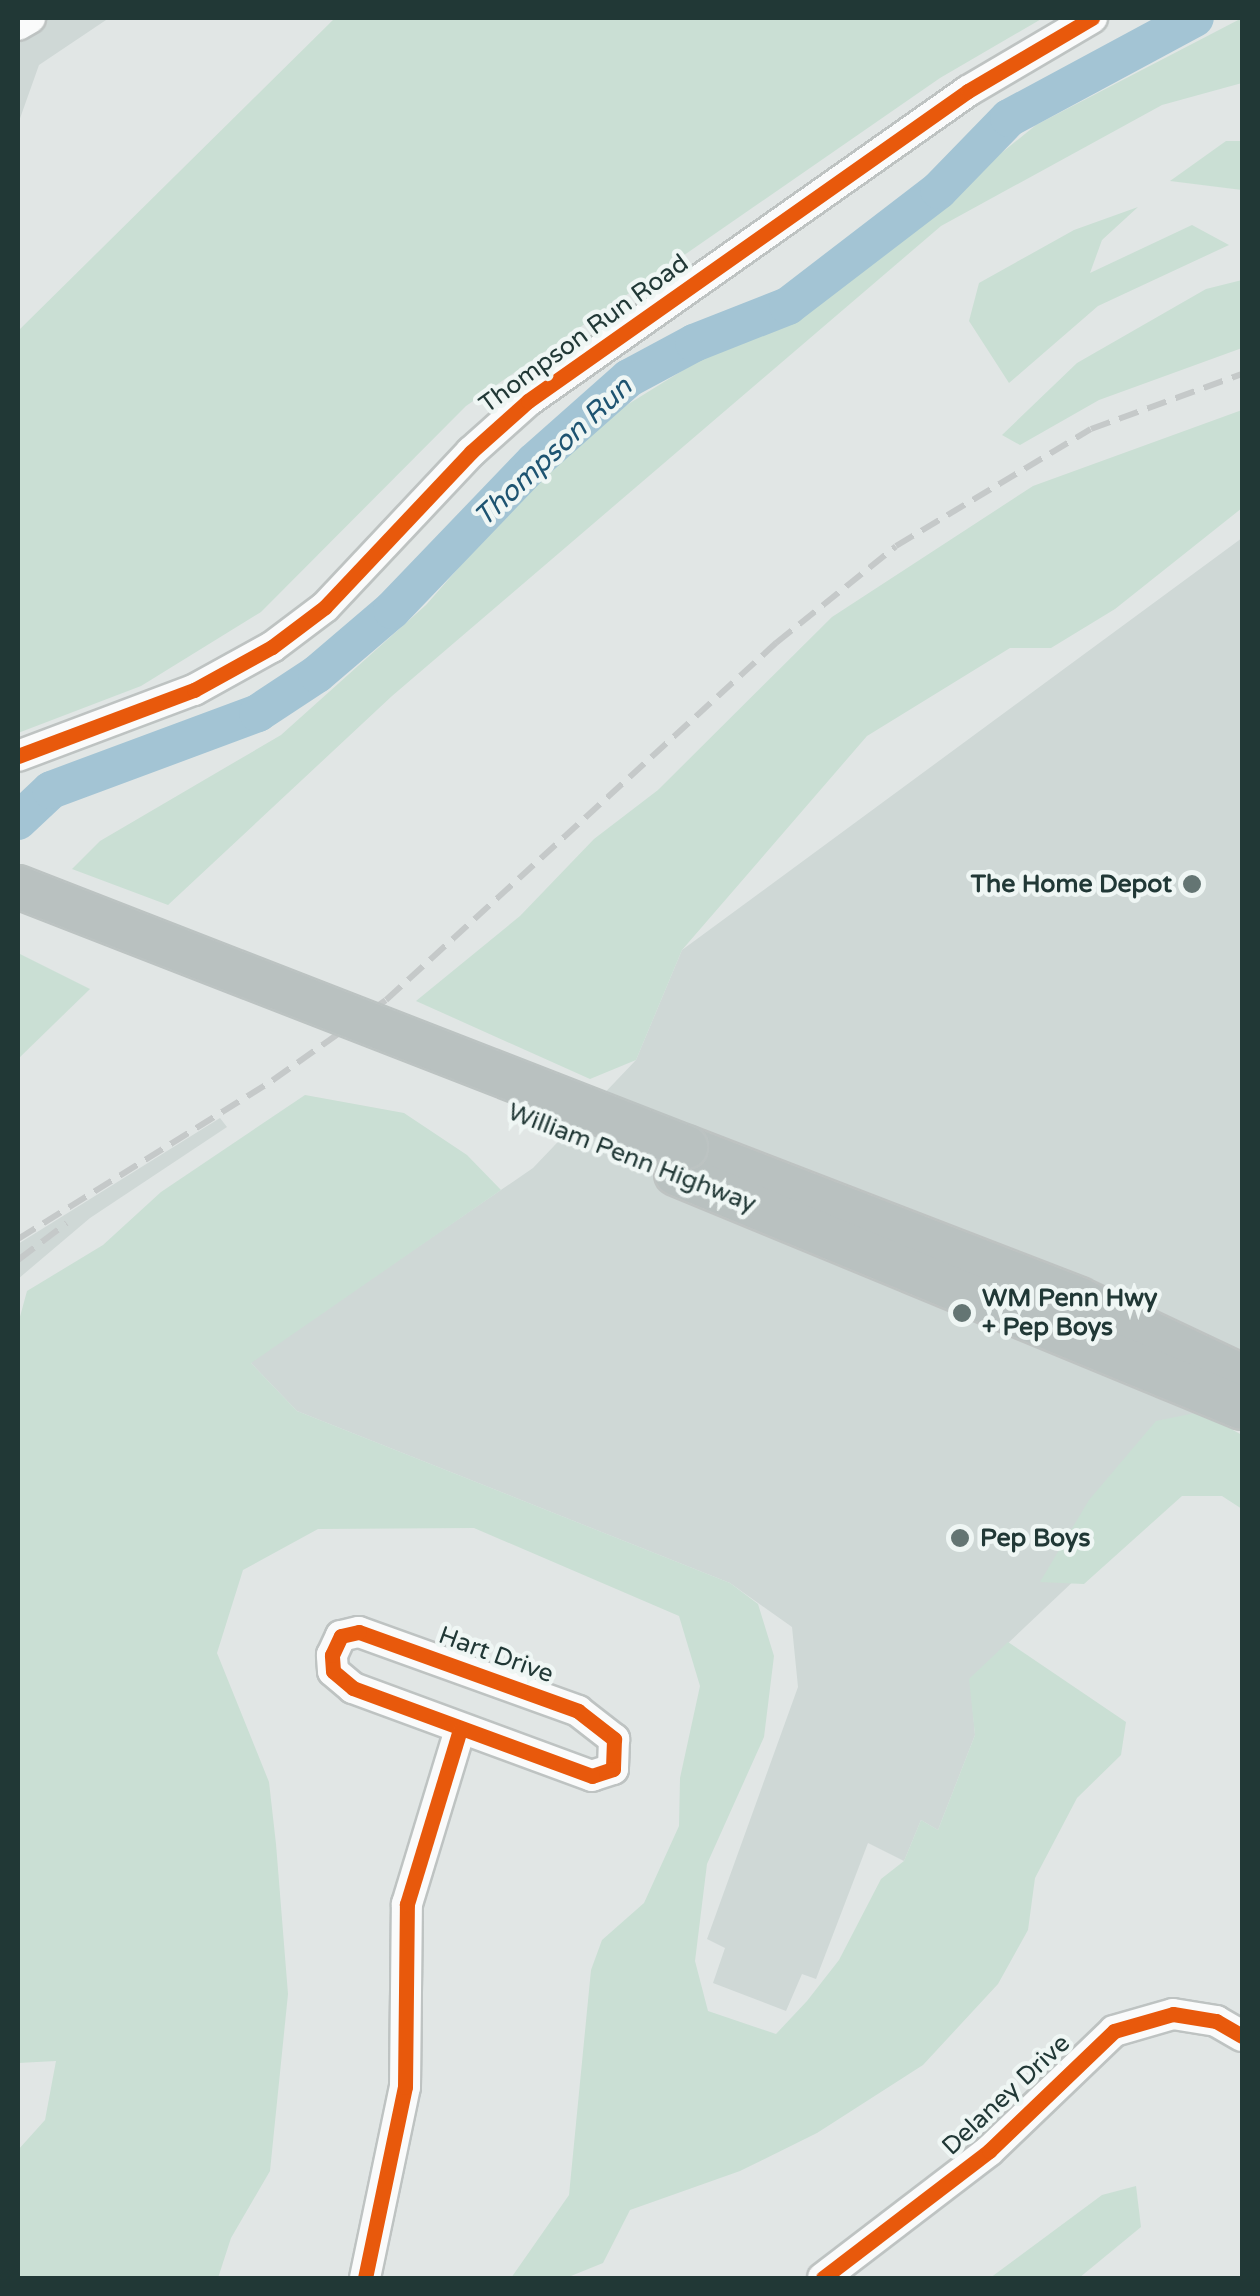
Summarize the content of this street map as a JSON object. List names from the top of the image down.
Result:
{
  "streets": {
    "highway": ["William Penn Highway"],
    "street": ["Thompson Run Road", "Hart Drive", "Delaney Drive"]
  },
  "water": ["Thompson Run"],
  "places": ["The Home Depot", "WM Penn Hwy + Pep Boys", "Pep Boys"]
}
